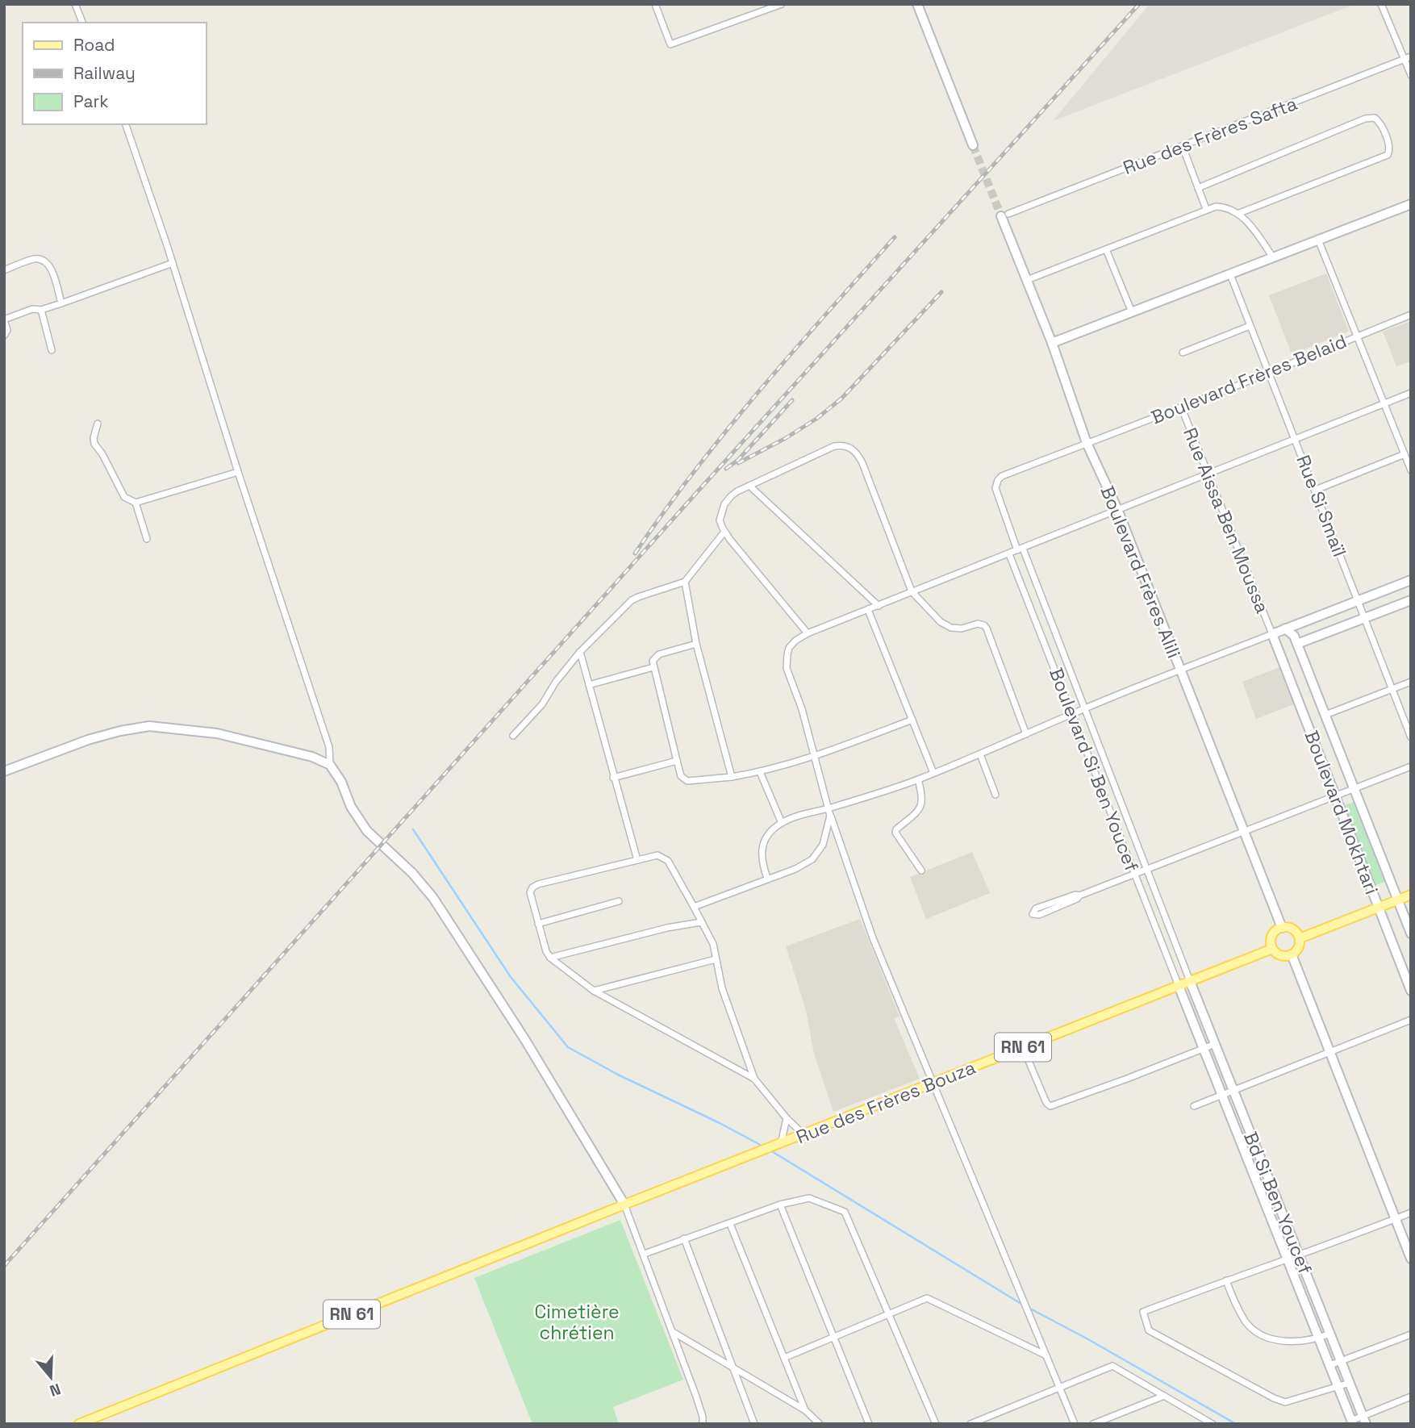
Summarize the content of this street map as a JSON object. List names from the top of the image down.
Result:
{
  "streets": {
    "main road": [
      "Boulevard Frères Alili",
      "Boulevard Mokhtari",
      "RN 61",
      "Rue des Frères Bouza",
      "Bd Si Ben Youcef"
    ],
    "street": [
      "Rue des Frères Safta",
      "Boulevard Frères Belaid",
      "Rue Si Smaïl",
      "Rue Aissa Ben Moussa",
      "Boulevard Si Ben Youcef"
    ]
  },
  "crossings": [
    ["Rue des Frères Safta", "Boulevard Frères Alili"],
    ["Boulevard Frères Belaid", "Rue Si Smaïl"],
    ["Boulevard Frères Belaid", "Rue Aissa Ben Moussa"],
    ["Boulevard Frères Belaid", "Boulevard Frères Alili"],
    ["Boulevard Frères Belaid", "Boulevard Si Ben Youcef"],
    ["Rue Aissa Ben Moussa", "Boulevard Mokhtari"],
    ["Boulevard Frères Alili", "Rue des Frères Bouza"],
    ["Boulevard Si Ben Youcef", "Rue des Frères Bouza"],
    ["Boulevard Si Ben Youcef", "Bd Si Ben Youcef"],
    ["RN 61", "Rue des Frères Bouza"],
    ["Rue des Frères Bouza", "Bd Si Ben Youcef"]
  ],
  "parks": ["Cimetière chrétien"],
  "legend": ["Road", "Railway", "Park"],
  "north": "bottom"
}
